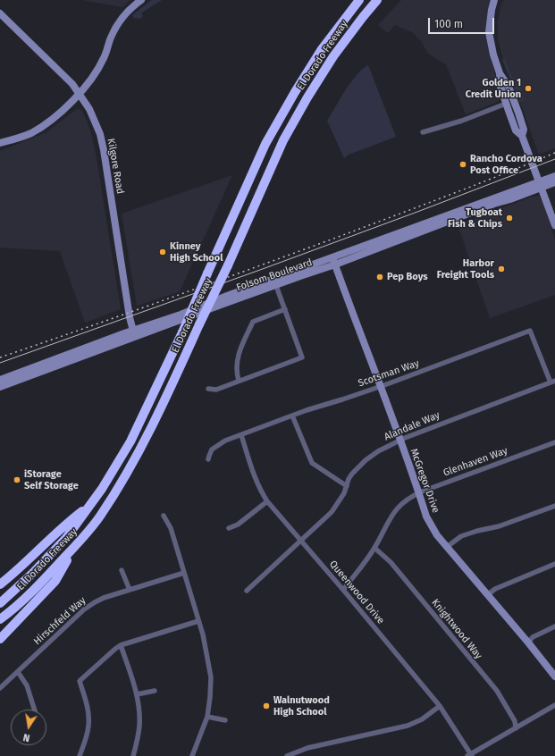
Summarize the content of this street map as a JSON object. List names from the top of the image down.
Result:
{
  "streets": {
    "highway": ["El Dorado Freeway"],
    "street": [
      "Kilgore Road",
      "Folsom Boulevard",
      "Scotsman Way",
      "Alandale Way",
      "Glenhaven Way",
      "McGregor Drive",
      "Queenwood Drive",
      "Hirschfeld Way",
      "Knightwood Way"
    ]
  },
  "crossings": [
    ["Kilgore Road", "Folsom Boulevard"],
    ["Folsom Boulevard", "McGregor Drive"],
    ["Scotsman Way", "Alandale Way"],
    ["Scotsman Way", "McGregor Drive"],
    ["Scotsman Way", "Queenwood Drive"],
    ["Alandale Way", "McGregor Drive"],
    ["Alandale Way", "Queenwood Drive"],
    ["Glenhaven Way", "McGregor Drive"],
    ["Glenhaven Way", "Queenwood Drive"],
    ["Glenhaven Way", "Knightwood Way"]
  ],
  "places": [
    "Golden 1 Credit Union",
    "Rancho Cordova Post Office",
    "Tugboat Fish & Chips",
    "Kinney High School",
    "Harbor Freight Tools",
    "Pep Boys",
    "iStorage Self Storage",
    "Walnutwood High School"
  ],
  "scale_bar": "100 m",
  "north": "bottom"
}
